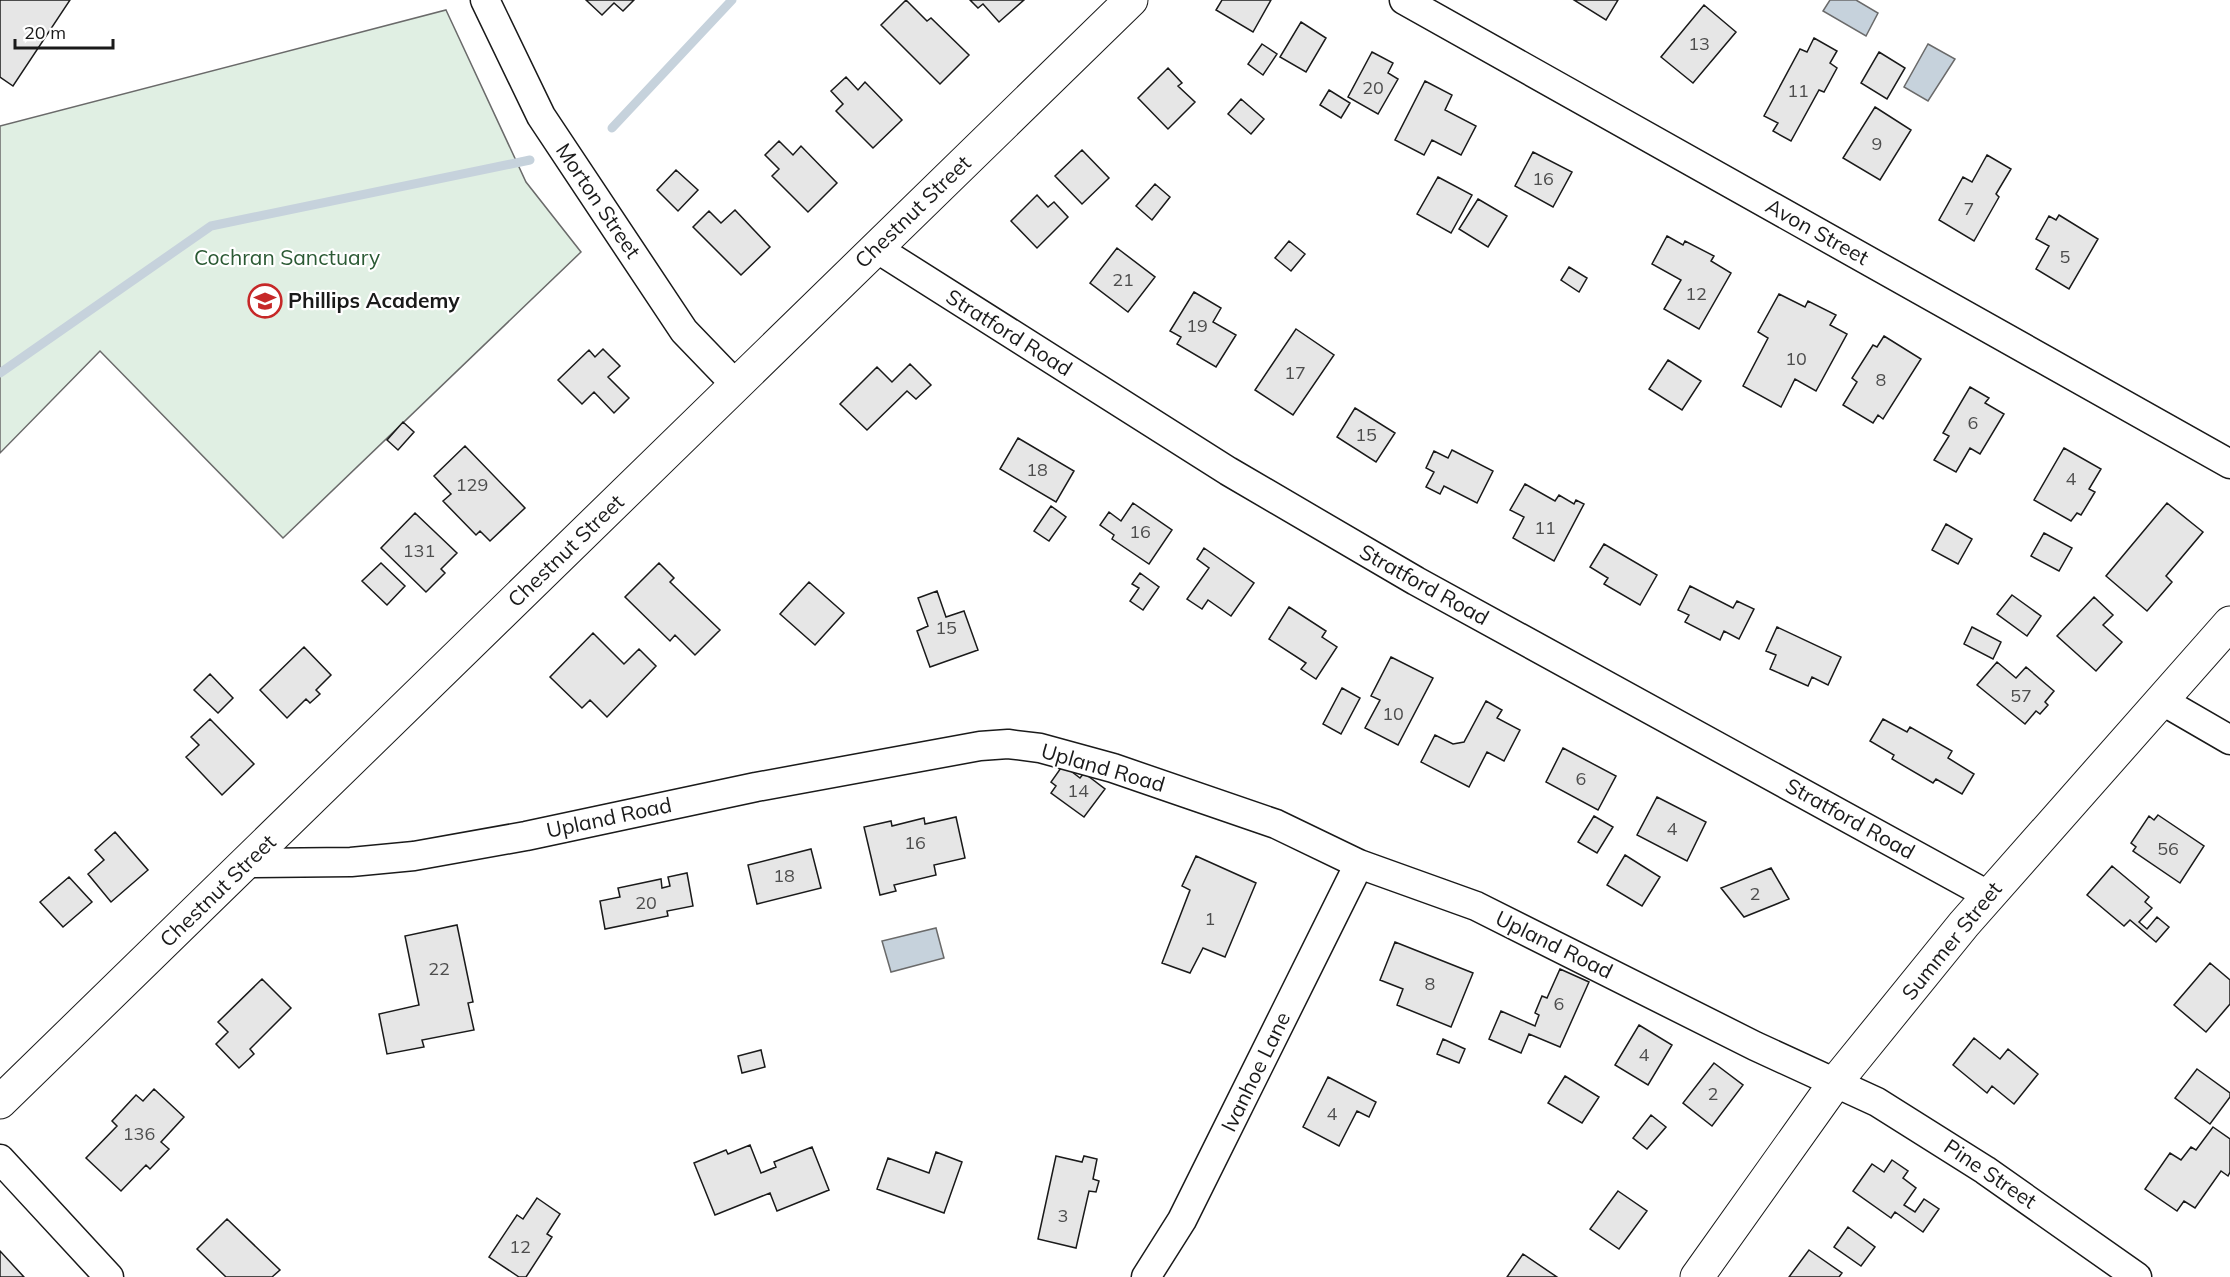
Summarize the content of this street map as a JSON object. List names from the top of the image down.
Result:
{
  "streets": {
    "street": [
      "Morton Street",
      "Chestnut Street",
      "Avon Street",
      "Stratford Road",
      "Upland Road",
      "Summer Street",
      "Ivanhoe Lane",
      "Pine Street"
    ]
  },
  "crossings": [
    ["Morton Street", "Chestnut Street"],
    ["Chestnut Street", "Stratford Road"],
    ["Chestnut Street", "Upland Road"],
    ["Stratford Road", "Summer Street"],
    ["Upland Road", "Summer Street"],
    ["Upland Road", "Ivanhoe Lane"],
    ["Upland Road", "Pine Street"],
    ["Summer Street", "Pine Street"]
  ],
  "parks": ["Cochran Sanctuary"],
  "places": {
    "school or university": ["Phillips Academy"]
  },
  "house_numbers": [
    "13",
    "20",
    "11",
    "9",
    "16",
    "7",
    "5",
    "21",
    "12",
    "19",
    "10",
    "17",
    "8",
    "6",
    "15",
    "18",
    "4",
    "129",
    "11",
    "16",
    "131",
    "15",
    "57",
    "10",
    "6",
    "14",
    "4",
    "16",
    "56",
    "18",
    "2",
    "20",
    "1",
    "22",
    "8",
    "6",
    "4",
    "2",
    "4",
    "136",
    "3",
    "12"
  ],
  "scale_bar": "20 m"
}
